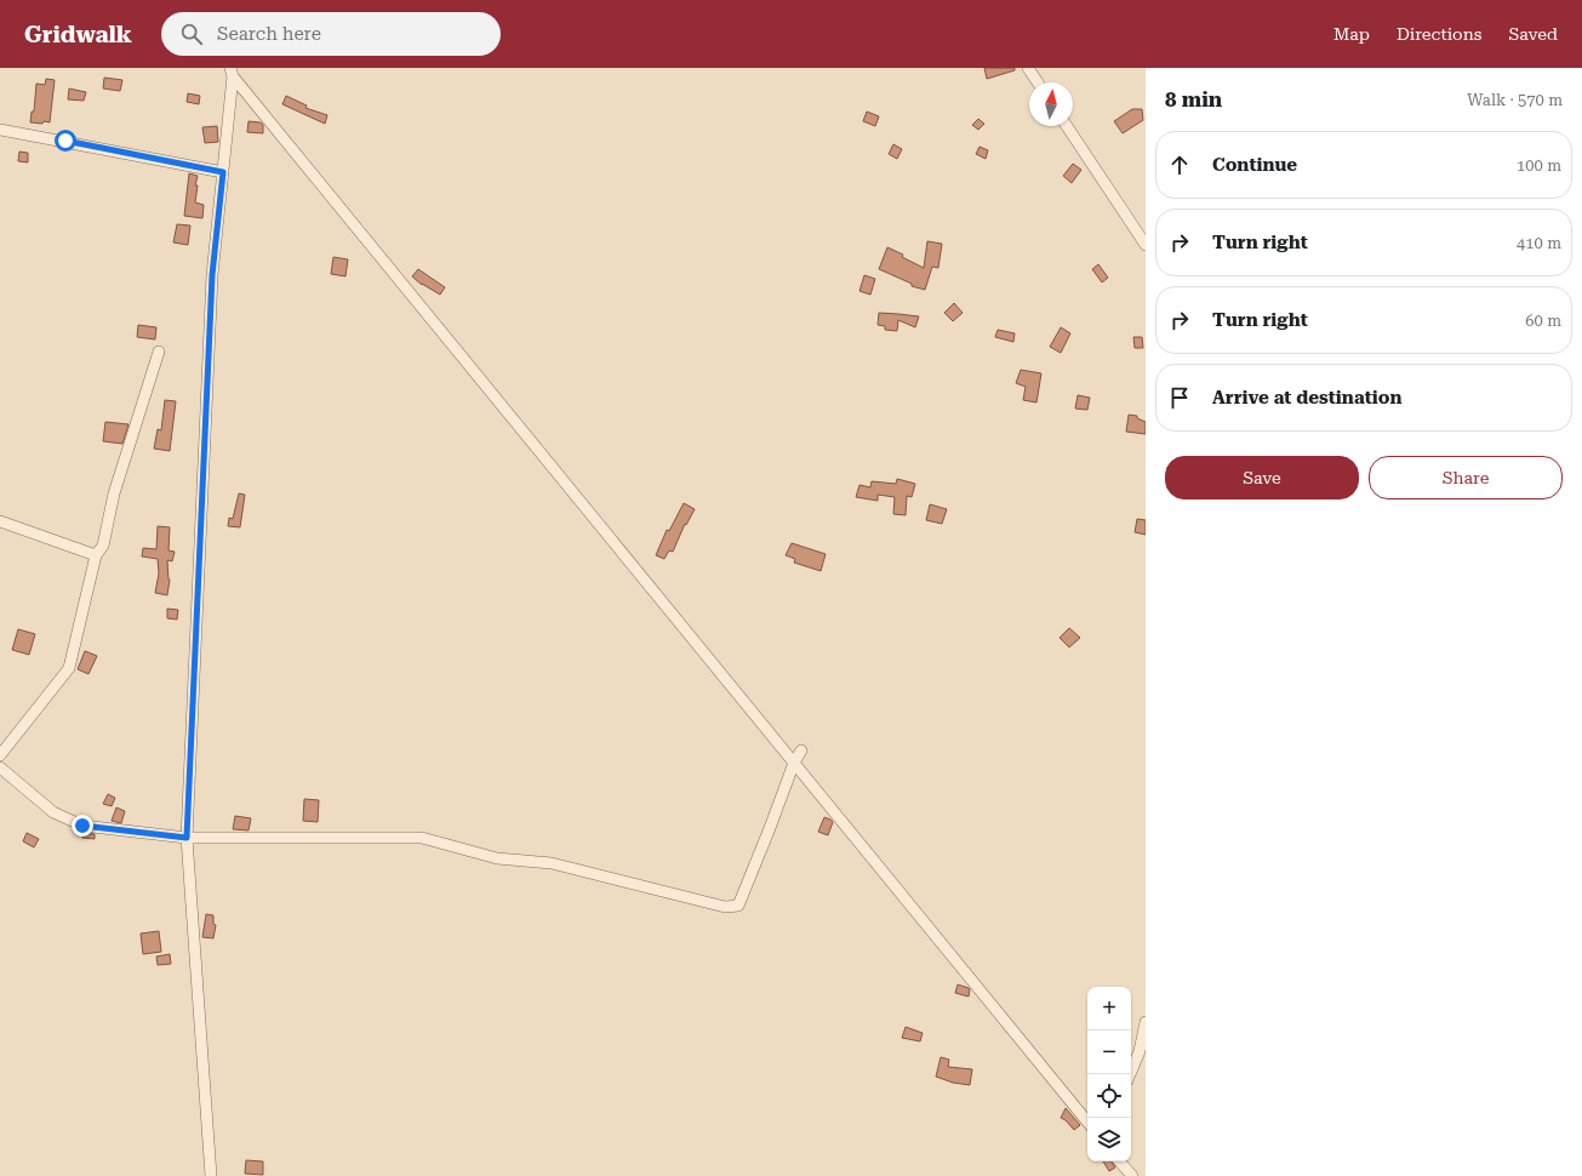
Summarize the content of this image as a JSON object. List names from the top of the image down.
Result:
{
  "north": "top",
  "page": {
    "header": "Gridwalk",
    "search": "Search here",
    "nav": ["Map", "Directions", "Saved"],
    "heading": ["8 min", "Walk · 570 m"],
    "list": [
      ["Continue", "100 m"],
      ["Turn right", "410 m"],
      ["Turn right", "60 m"],
      "Arrive at destination"
    ],
    "buttons": ["Save", "Share"],
    "map_buttons": ["+", "−"]
  }
}
